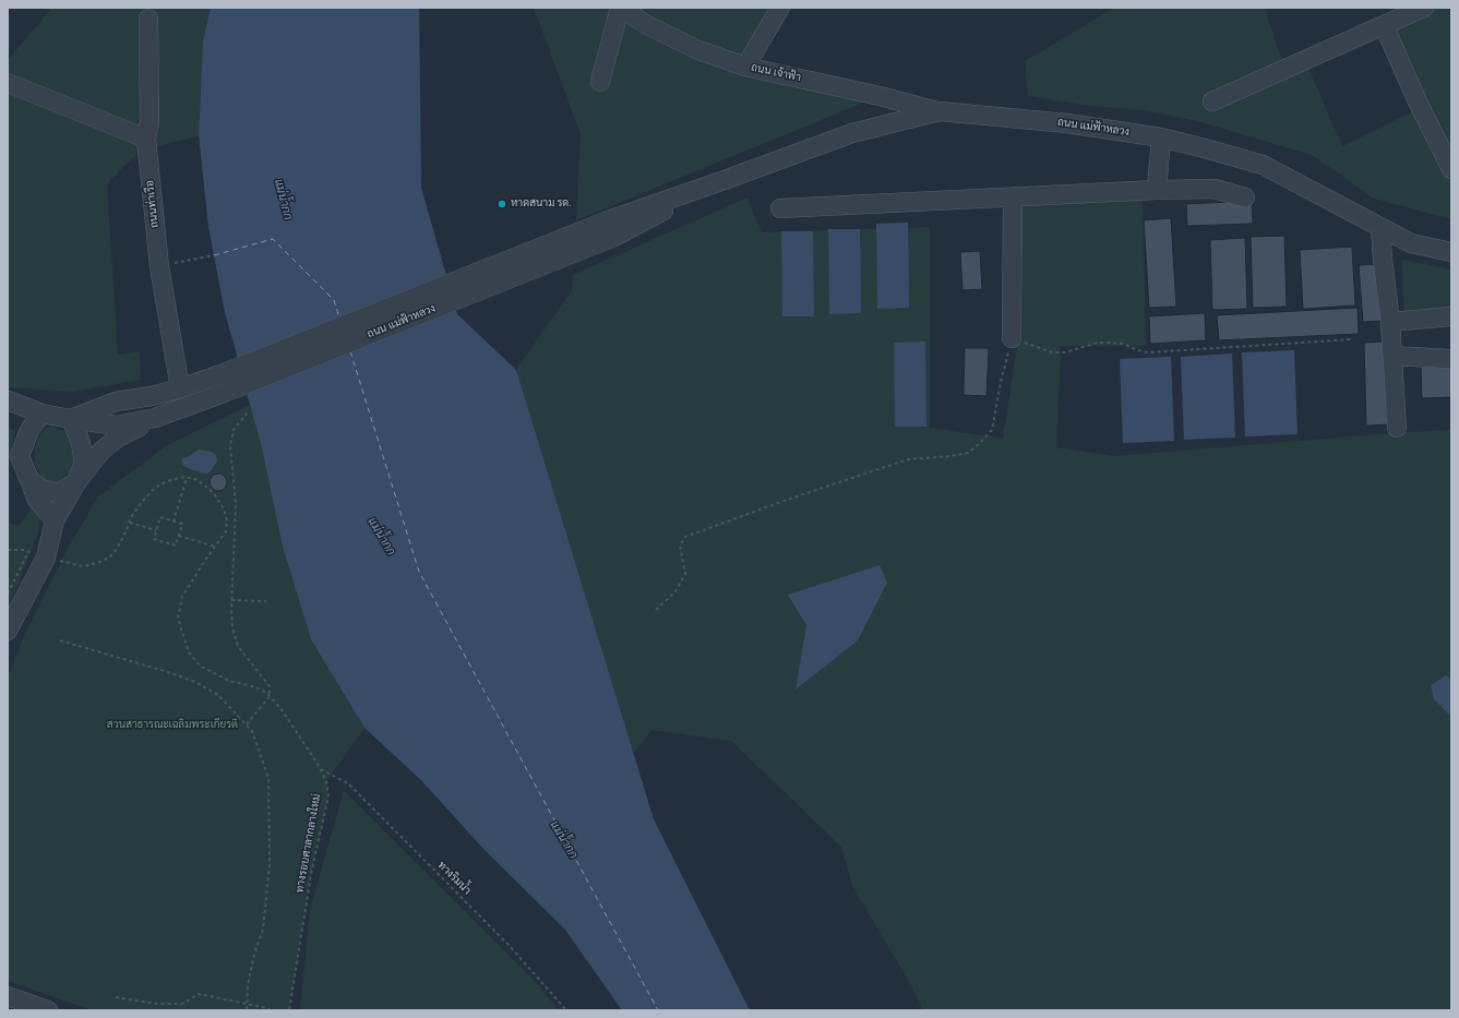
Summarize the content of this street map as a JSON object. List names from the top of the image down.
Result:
{
  "streets": {
    "street": ["ถนน เจ้าฟ้า", "ถนน แม่ฟ้าหลวง", "ถนนท่าเรือ"],
    "path": ["ทางรอบศาลากลางใหม่", "ทางริมน้ำ"]
  },
  "crossings": [
    ["ถนน เจ้าฟ้า", "ถนน แม่ฟ้าหลวง"],
    ["ถนน แม่ฟ้าหลวง", "ถนนท่าเรือ"],
    ["ทางรอบศาลากลางใหม่", "ทางริมน้ำ"]
  ],
  "water": ["แม่น้ำกก"],
  "parks": ["สวนสาธารณะเฉลิมพระเกียรติ"],
  "places": ["หาดสนาม รด."]
}
